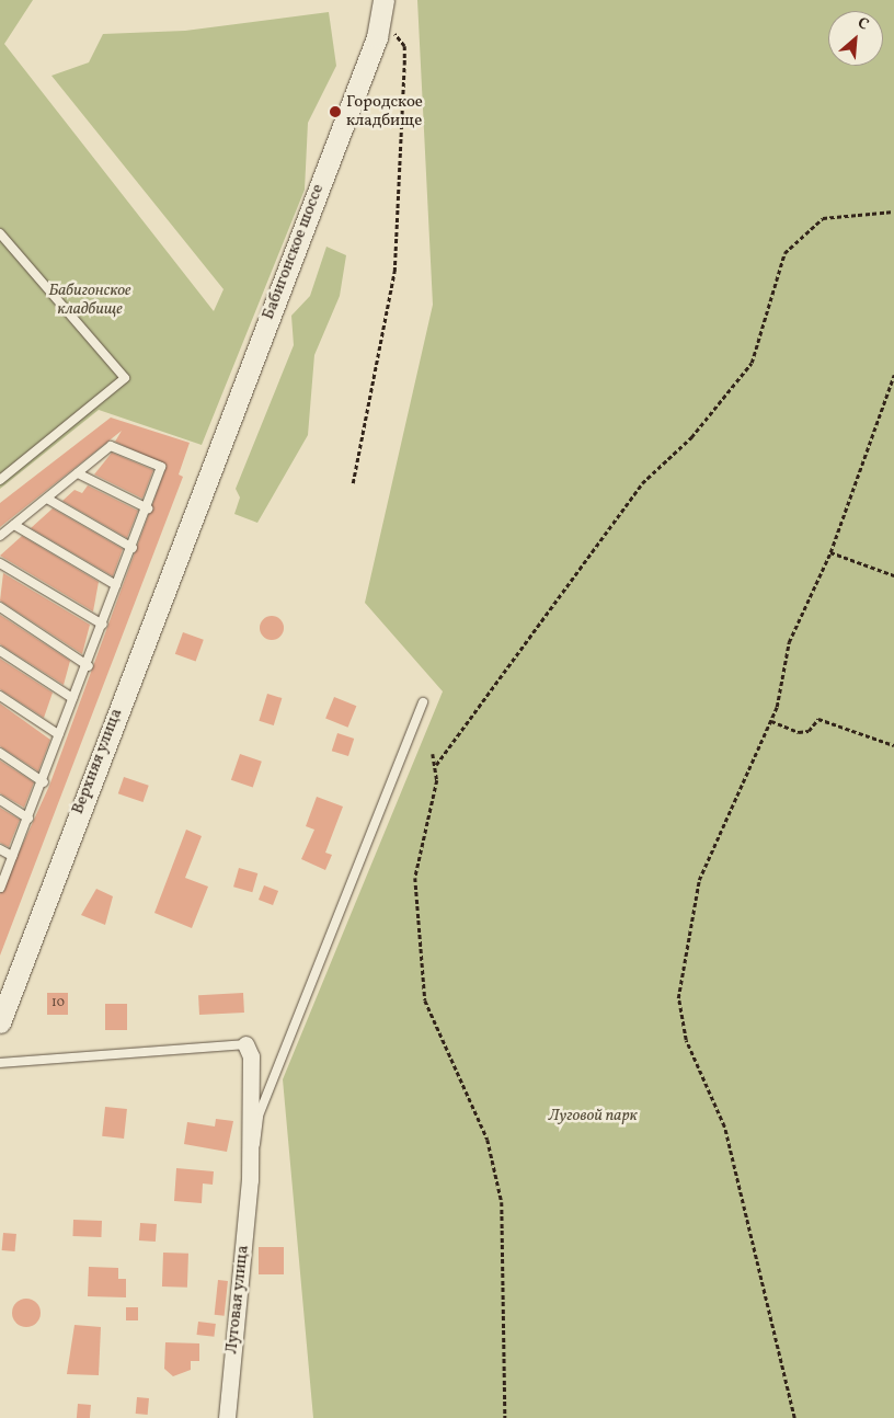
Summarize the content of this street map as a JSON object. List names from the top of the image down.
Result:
{
  "streets": {
    "street": ["Бабигонское шоссе", "Верхняя улица", "Луговая улица"]
  },
  "crossings": [
    ["Бабигонское шоссе", "Верхняя улица"]
  ],
  "parks": ["Бабигонское кладбище", "Луговой парк"],
  "places": ["Городское кладбище"],
  "house_numbers": ["10"],
  "north": "top right"
}
